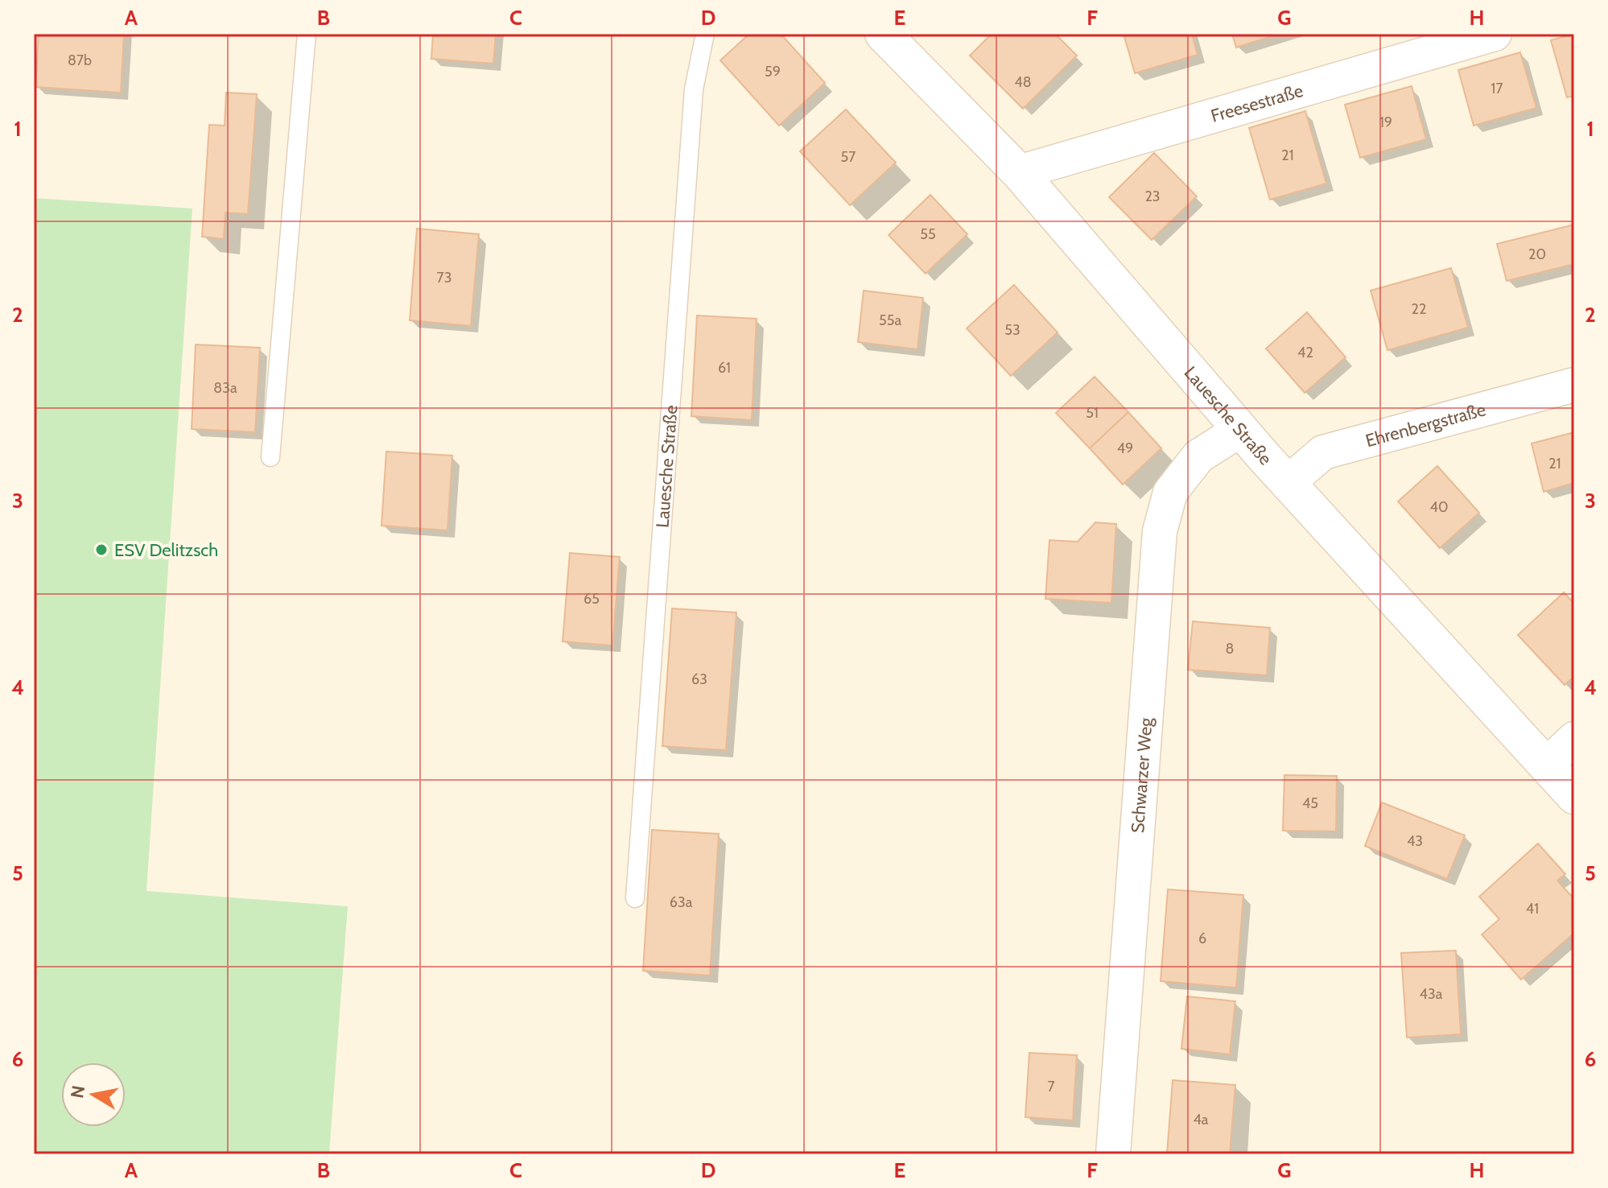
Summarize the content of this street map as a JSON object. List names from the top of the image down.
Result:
{
  "streets": {
    "street": [
      "Freesestraße",
      "Lauesche Straße",
      "Ehrenbergstraße",
      "Schwarzer Weg"
    ]
  },
  "crossings": [
    ["Freesestraße", "Lauesche Straße"],
    ["Lauesche Straße", "Ehrenbergstraße"],
    ["Lauesche Straße", "Schwarzer Weg"]
  ],
  "places": ["ESV Delitzsch"],
  "house_numbers": [
    "87b",
    "59",
    "48",
    "17",
    "19",
    "21",
    "57",
    "23",
    "55",
    "20",
    "73",
    "22",
    "55a",
    "53",
    "42",
    "61",
    "83a",
    "51",
    "49",
    "21",
    "40",
    "65",
    "8",
    "63",
    "45",
    "43",
    "63a",
    "41",
    "6",
    "43a",
    "7",
    "4a"
  ],
  "north": "left",
  "grid": {
    "columns": [
      "A",
      "B",
      "C",
      "D",
      "E",
      "F",
      "G",
      "H"
    ],
    "rows": [
      "1",
      "2",
      "3",
      "4",
      "5",
      "6"
    ]
  }
}
